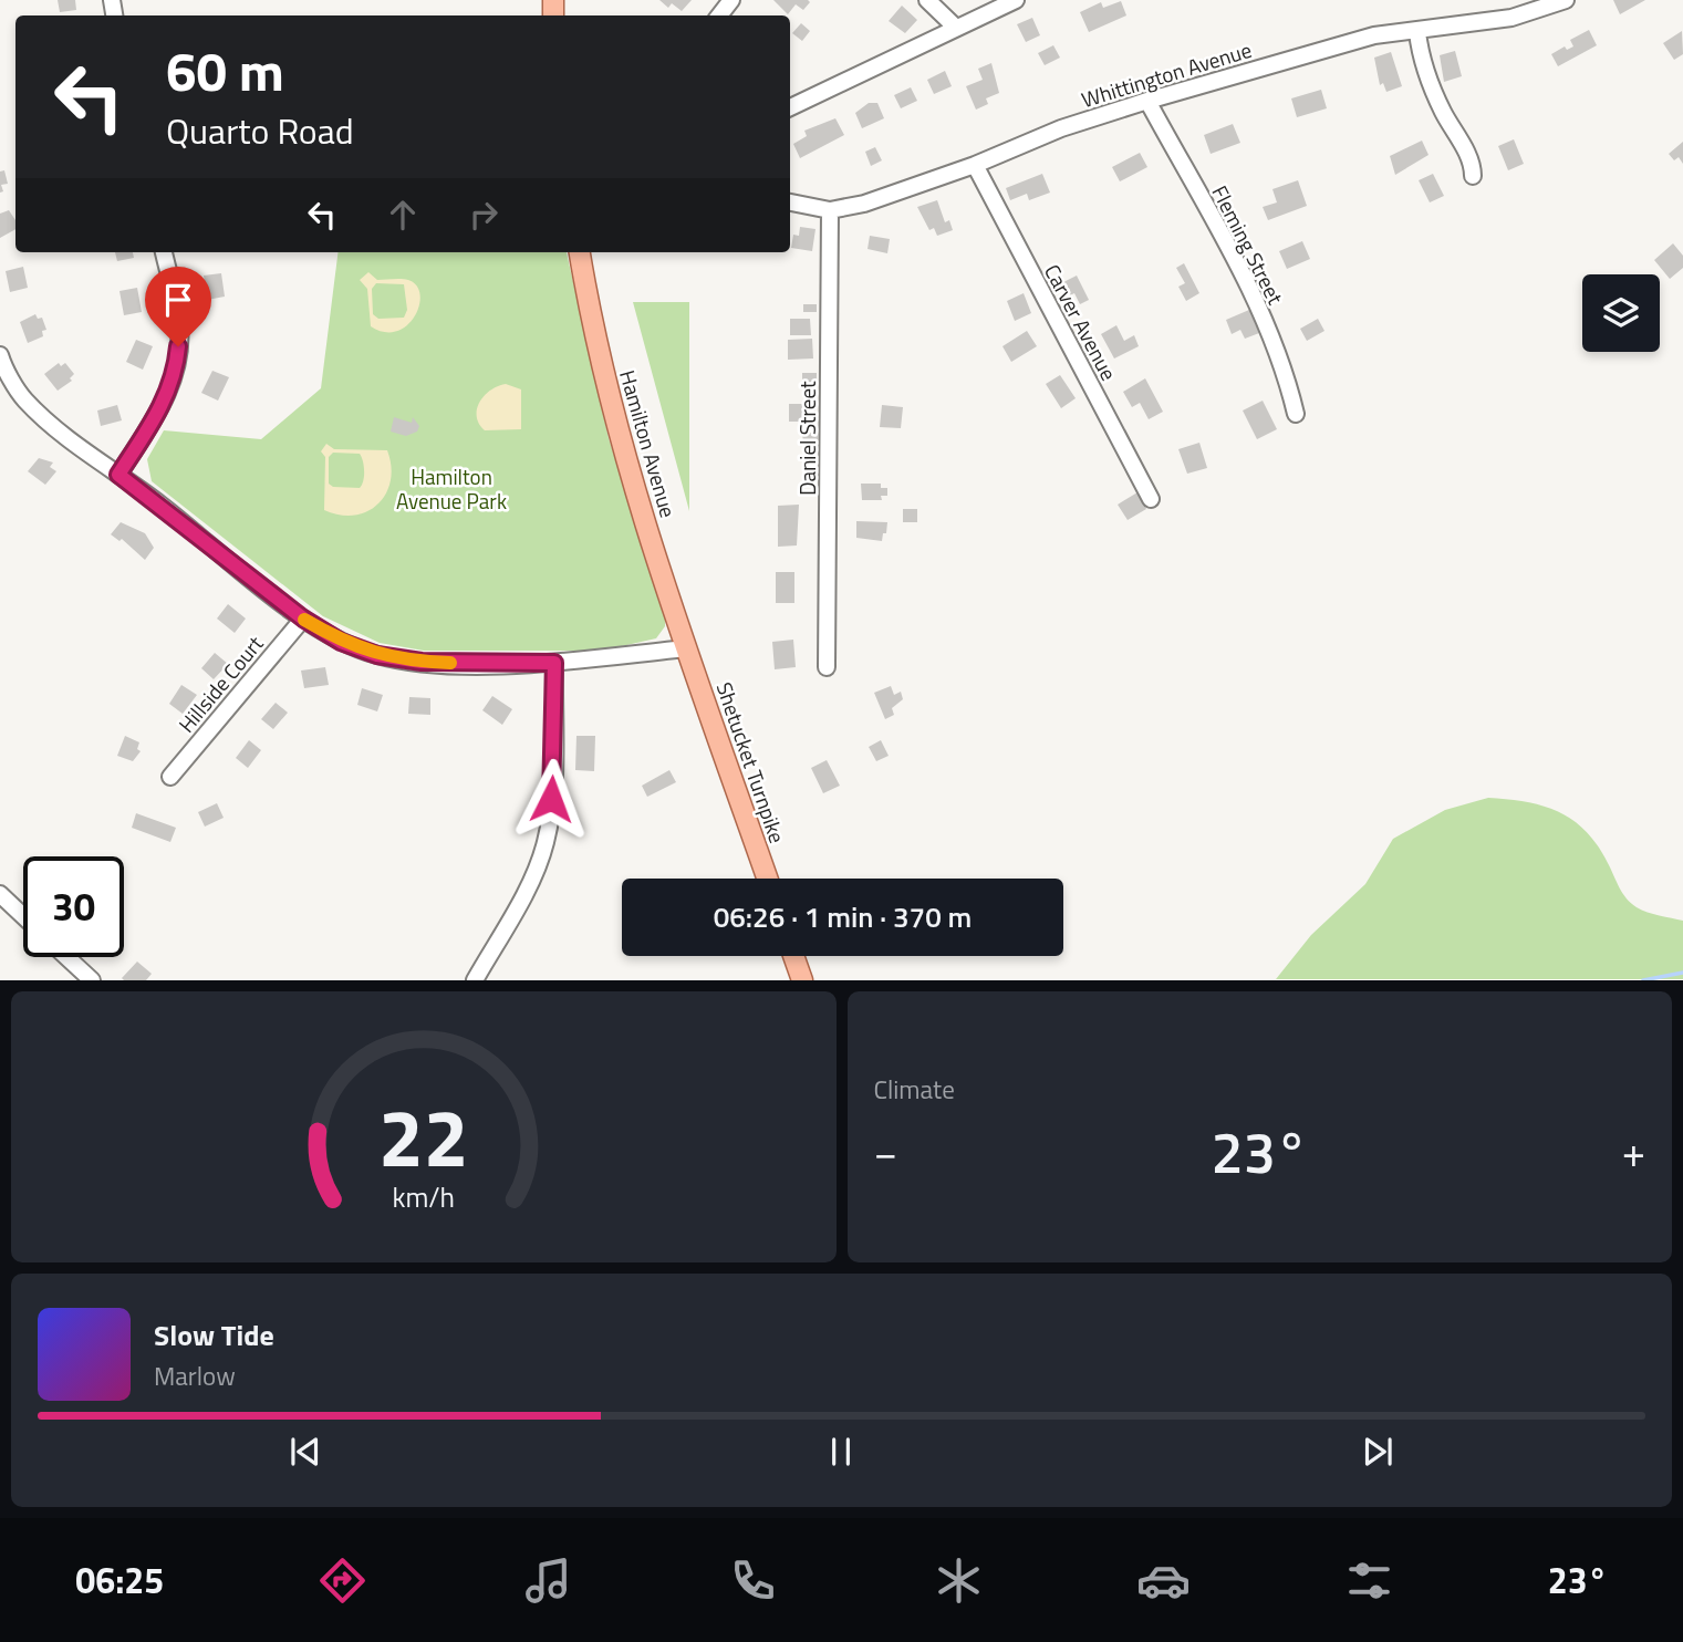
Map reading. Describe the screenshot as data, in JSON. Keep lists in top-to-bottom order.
{
  "streets": {
    "main road": ["Hamilton Avenue", "Shetucket Turnpike"],
    "street": [
      "Whittington Avenue",
      "Fleming Street",
      "Carver Avenue",
      "Daniel Street",
      "Hillside Court"
    ]
  },
  "crossings": [
    ["Whittington Avenue", "Fleming Street"],
    ["Whittington Avenue", "Carver Avenue"],
    ["Whittington Avenue", "Daniel Street"],
    ["Hamilton Avenue", "Shetucket Turnpike"]
  ],
  "parks": ["Hamilton Avenue Park"],
  "page": {
    "turn": ["60 m", "Quarto Road"],
    "limit": "30",
    "trip": "06:26 · 1 min · 370 m",
    "tile": "Climate",
    "heat": ["−", "23°", "+"],
    "song": ["Slow Tide", "Marlow"],
    "tabs": ["06:25", "23°"],
    "gauge": ["22", "km/h"]
  }
}
